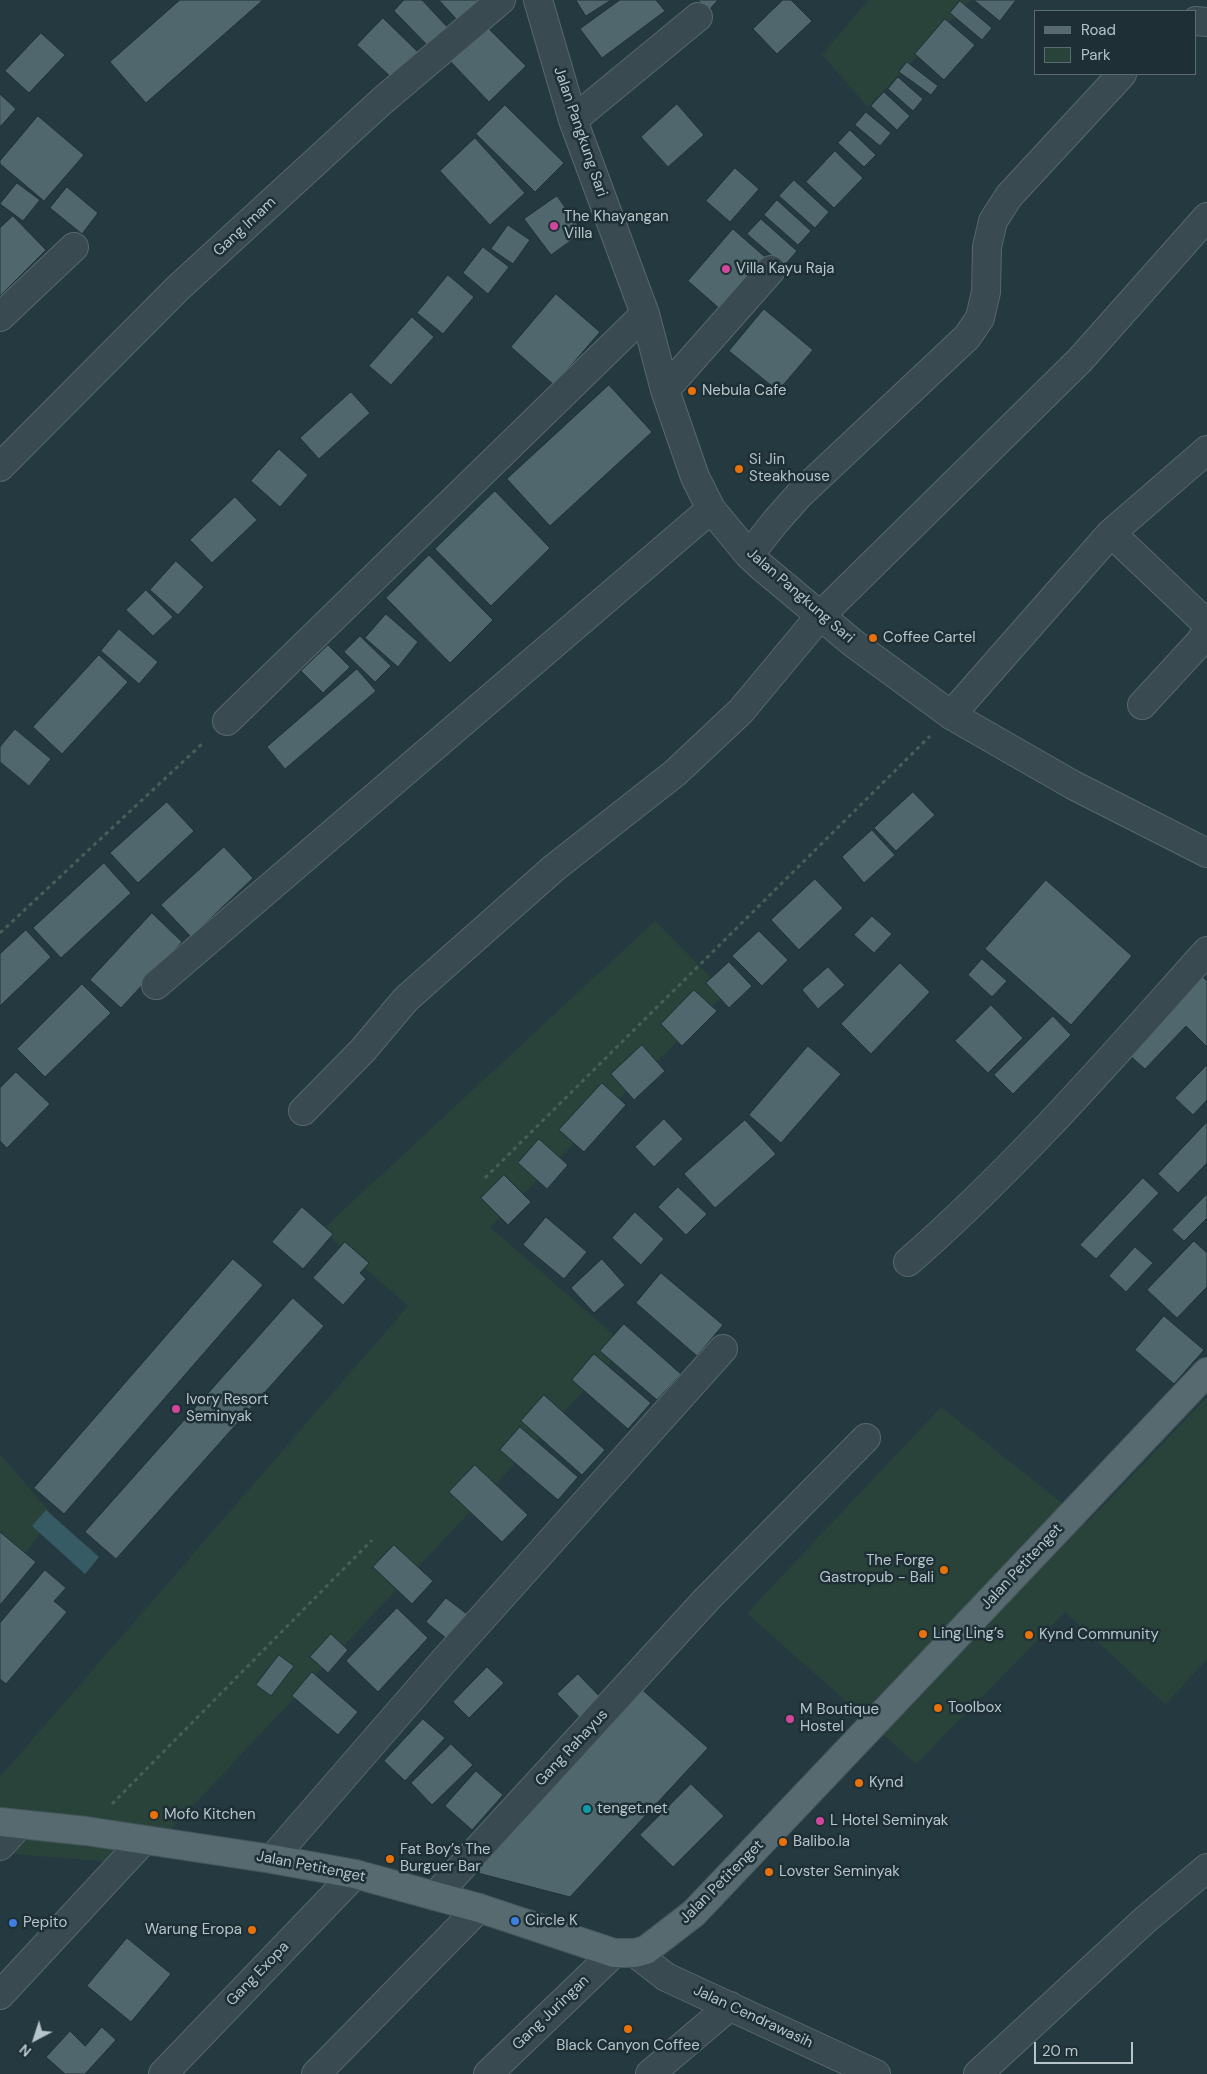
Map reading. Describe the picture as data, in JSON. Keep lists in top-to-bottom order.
{
  "streets": {
    "main road": ["Jalan Petitenget"],
    "street": [
      "Jalan Pangkung Sari",
      "Gang Imam",
      "Gang Rahayus",
      "Gang Exopa",
      "Gang Juringan",
      "Jalan Cendrawasih"
    ]
  },
  "crossings": [
    ["Jalan Petitenget", "Gang Rahayus"],
    ["Jalan Petitenget", "Gang Exopa"],
    ["Jalan Petitenget", "Gang Juringan"],
    ["Jalan Petitenget", "Jalan Cendrawasih"],
    ["Gang Juringan", "Jalan Cendrawasih"]
  ],
  "places": [
    "The Khayangan Villa",
    "Villa Kayu Raja",
    "Nebula Cafe",
    "Si Jin Steakhouse",
    "Coffee Cartel",
    "Ivory Resort Seminyak",
    "The Forge Gastropub - Bali",
    "Ling Ling’s",
    "Kynd Community",
    "Toolbox",
    "M Boutique Hostel",
    "Kynd",
    "tenget.net",
    "Mofo Kitchen",
    "L Hotel Seminyak",
    "Balibo.la",
    "Fat Boy’s The Burguer Bar",
    "Lovster Seminyak",
    "Circle K",
    "Pepito",
    "Warung Eropa",
    "Black Canyon Coffee"
  ],
  "legend": ["Road", "Park"],
  "scale_bar": "20 m",
  "north": "bottom left"
}
